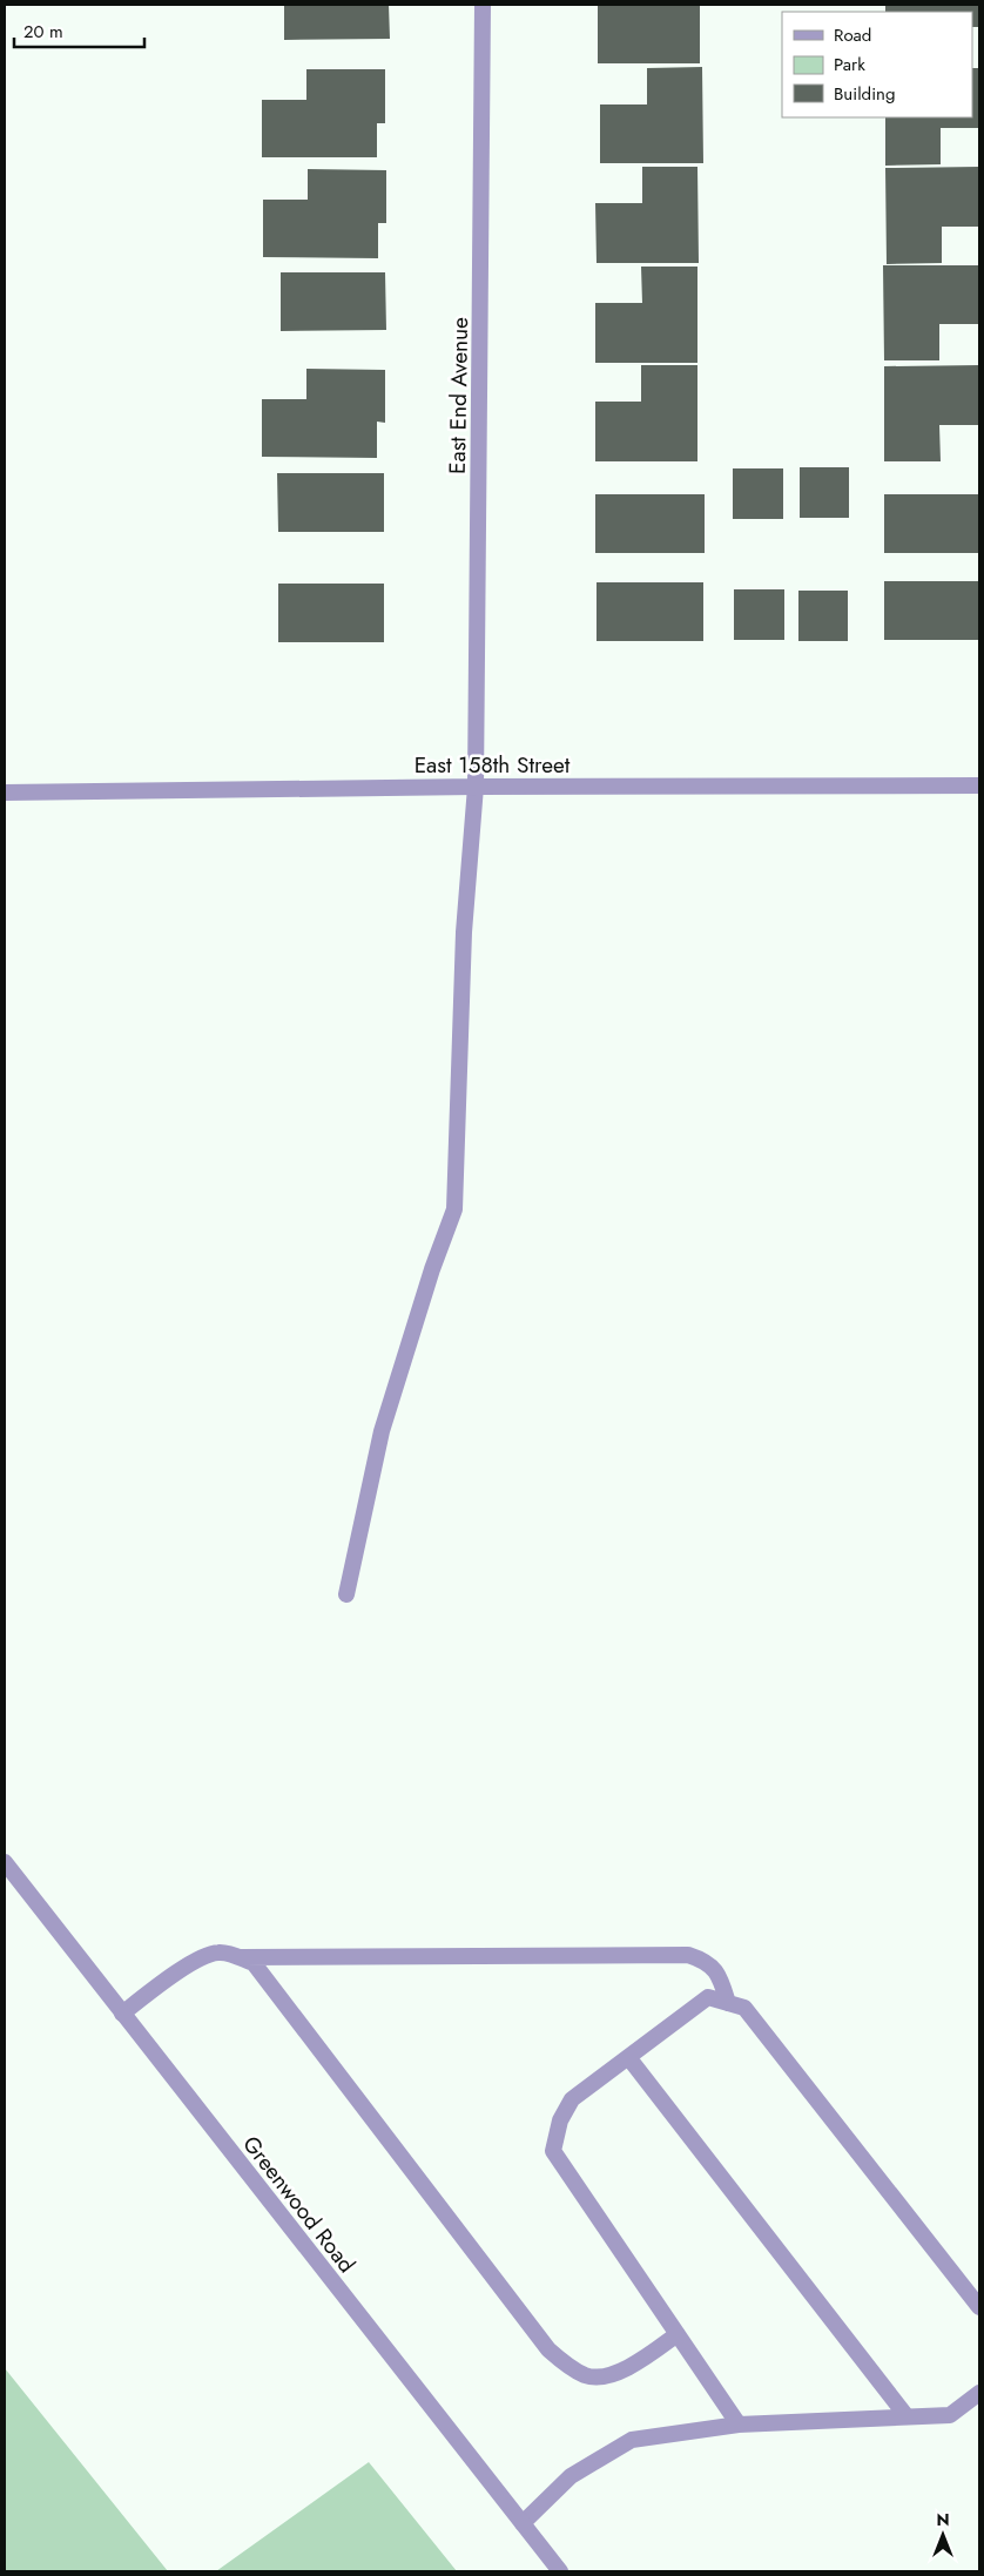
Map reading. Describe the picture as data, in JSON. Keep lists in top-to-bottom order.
{
  "streets": {
    "street": ["East End Avenue", "East 158th Street", "Greenwood Road"]
  },
  "crossings": [
    ["East End Avenue", "East 158th Street"]
  ],
  "legend": ["Road", "Park", "Building"],
  "scale_bar": "20 m",
  "north": "top"
}
